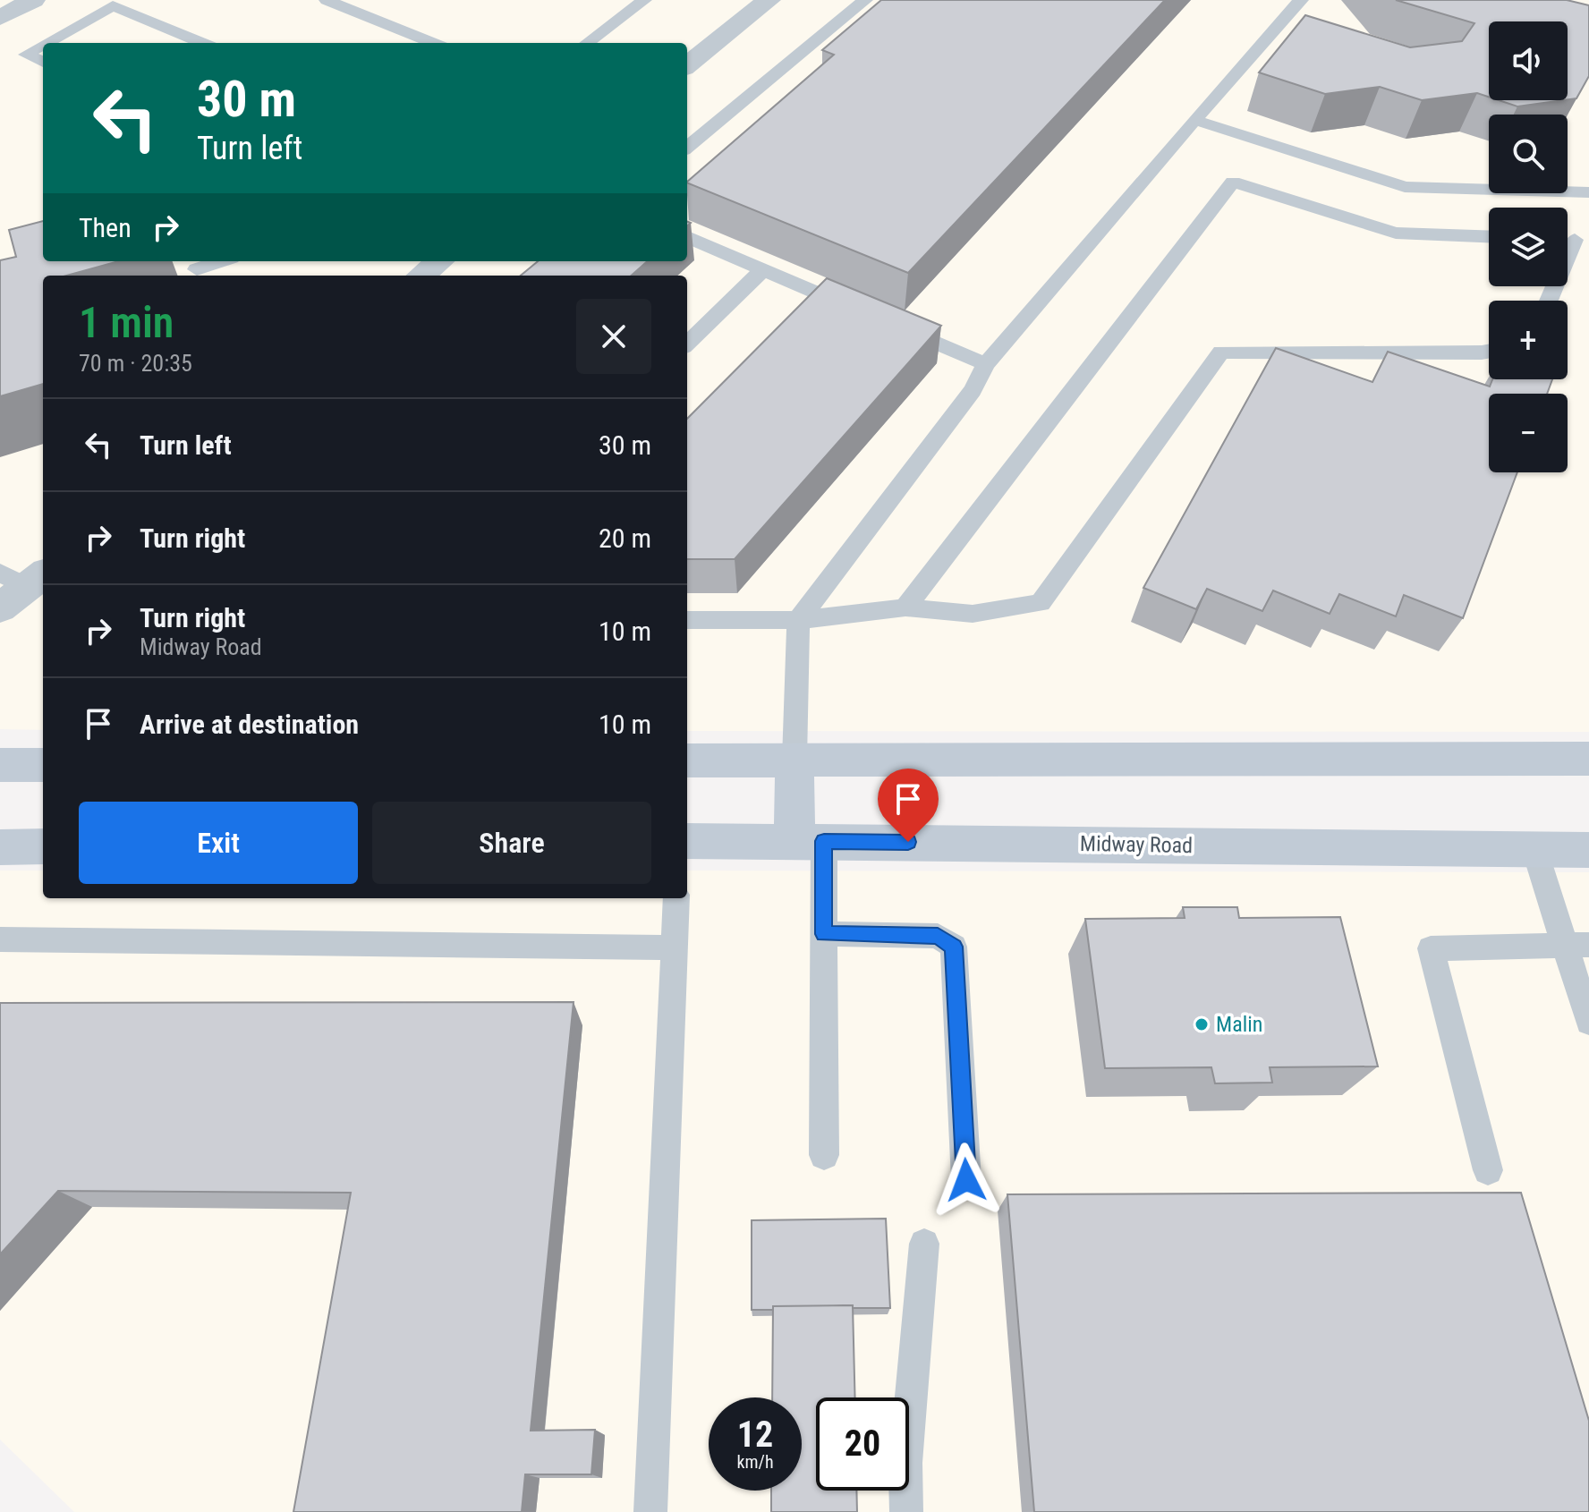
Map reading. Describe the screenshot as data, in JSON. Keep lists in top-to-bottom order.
{
  "streets": {
    "main road": ["Midway Road"]
  },
  "places": ["Malin"],
  "page": {
    "map_buttons": ["+", "−"],
    "turn": ["30 m", "Turn left"],
    "then": "Then",
    "heading": ["1 min", "70 m · 20:35"],
    "list": [
      {
        "name": "Turn left",
        "value": "30 m"
      },
      {
        "name": "Turn right",
        "value": "20 m"
      },
      {
        "name": "Turn right",
        "note": "Midway Road",
        "value": "10 m"
      },
      {
        "name": "Arrive at destination",
        "value": "10 m"
      }
    ],
    "buttons": ["Exit", "Share"],
    "speed": "12 km/h",
    "limit": "20"
  }
}
